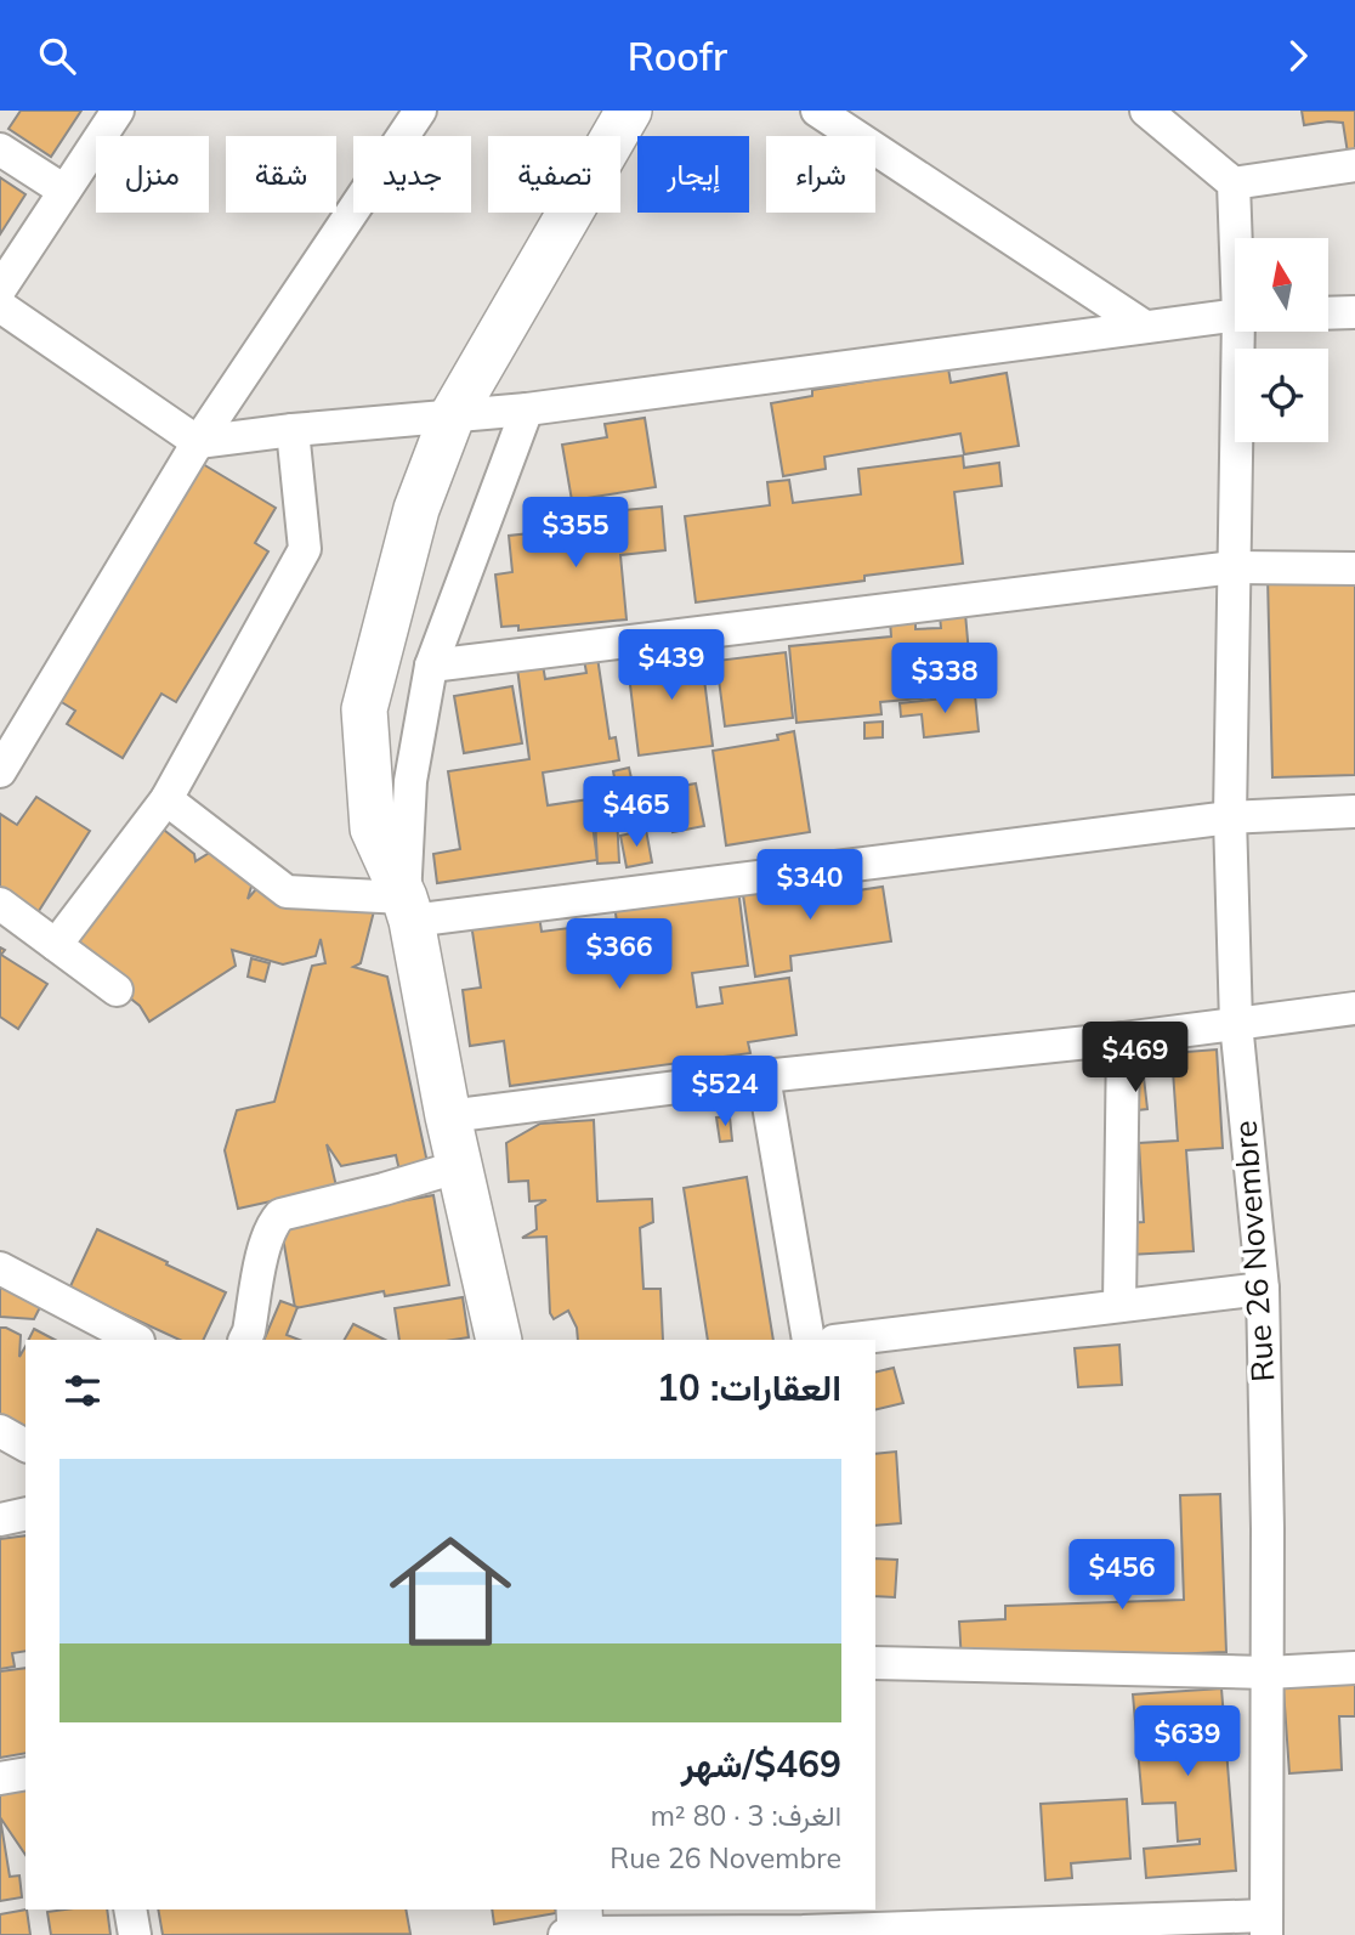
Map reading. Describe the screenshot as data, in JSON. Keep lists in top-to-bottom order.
{
  "streets": {
    "street": ["Rue 26 Novembre"]
  },
  "north": "top",
  "page": {
    "header": "Roofr",
    "chip": [
      "شراء",
      "إيجار",
      "تصفية",
      "جديد",
      "شقة",
      "منزل"
    ],
    "price": [
      "$355",
      "$439",
      "$338",
      "$465",
      "$340",
      "$366",
      "$469",
      "$524",
      "$456",
      "$639"
    ],
    "heading": "العقارات: 10",
    "list": [
      {
        "name": "$469/شهر",
        "note": "الغرف: 3 · 80 m² · Rue 26 Novembre"
      }
    ]
  }
}
